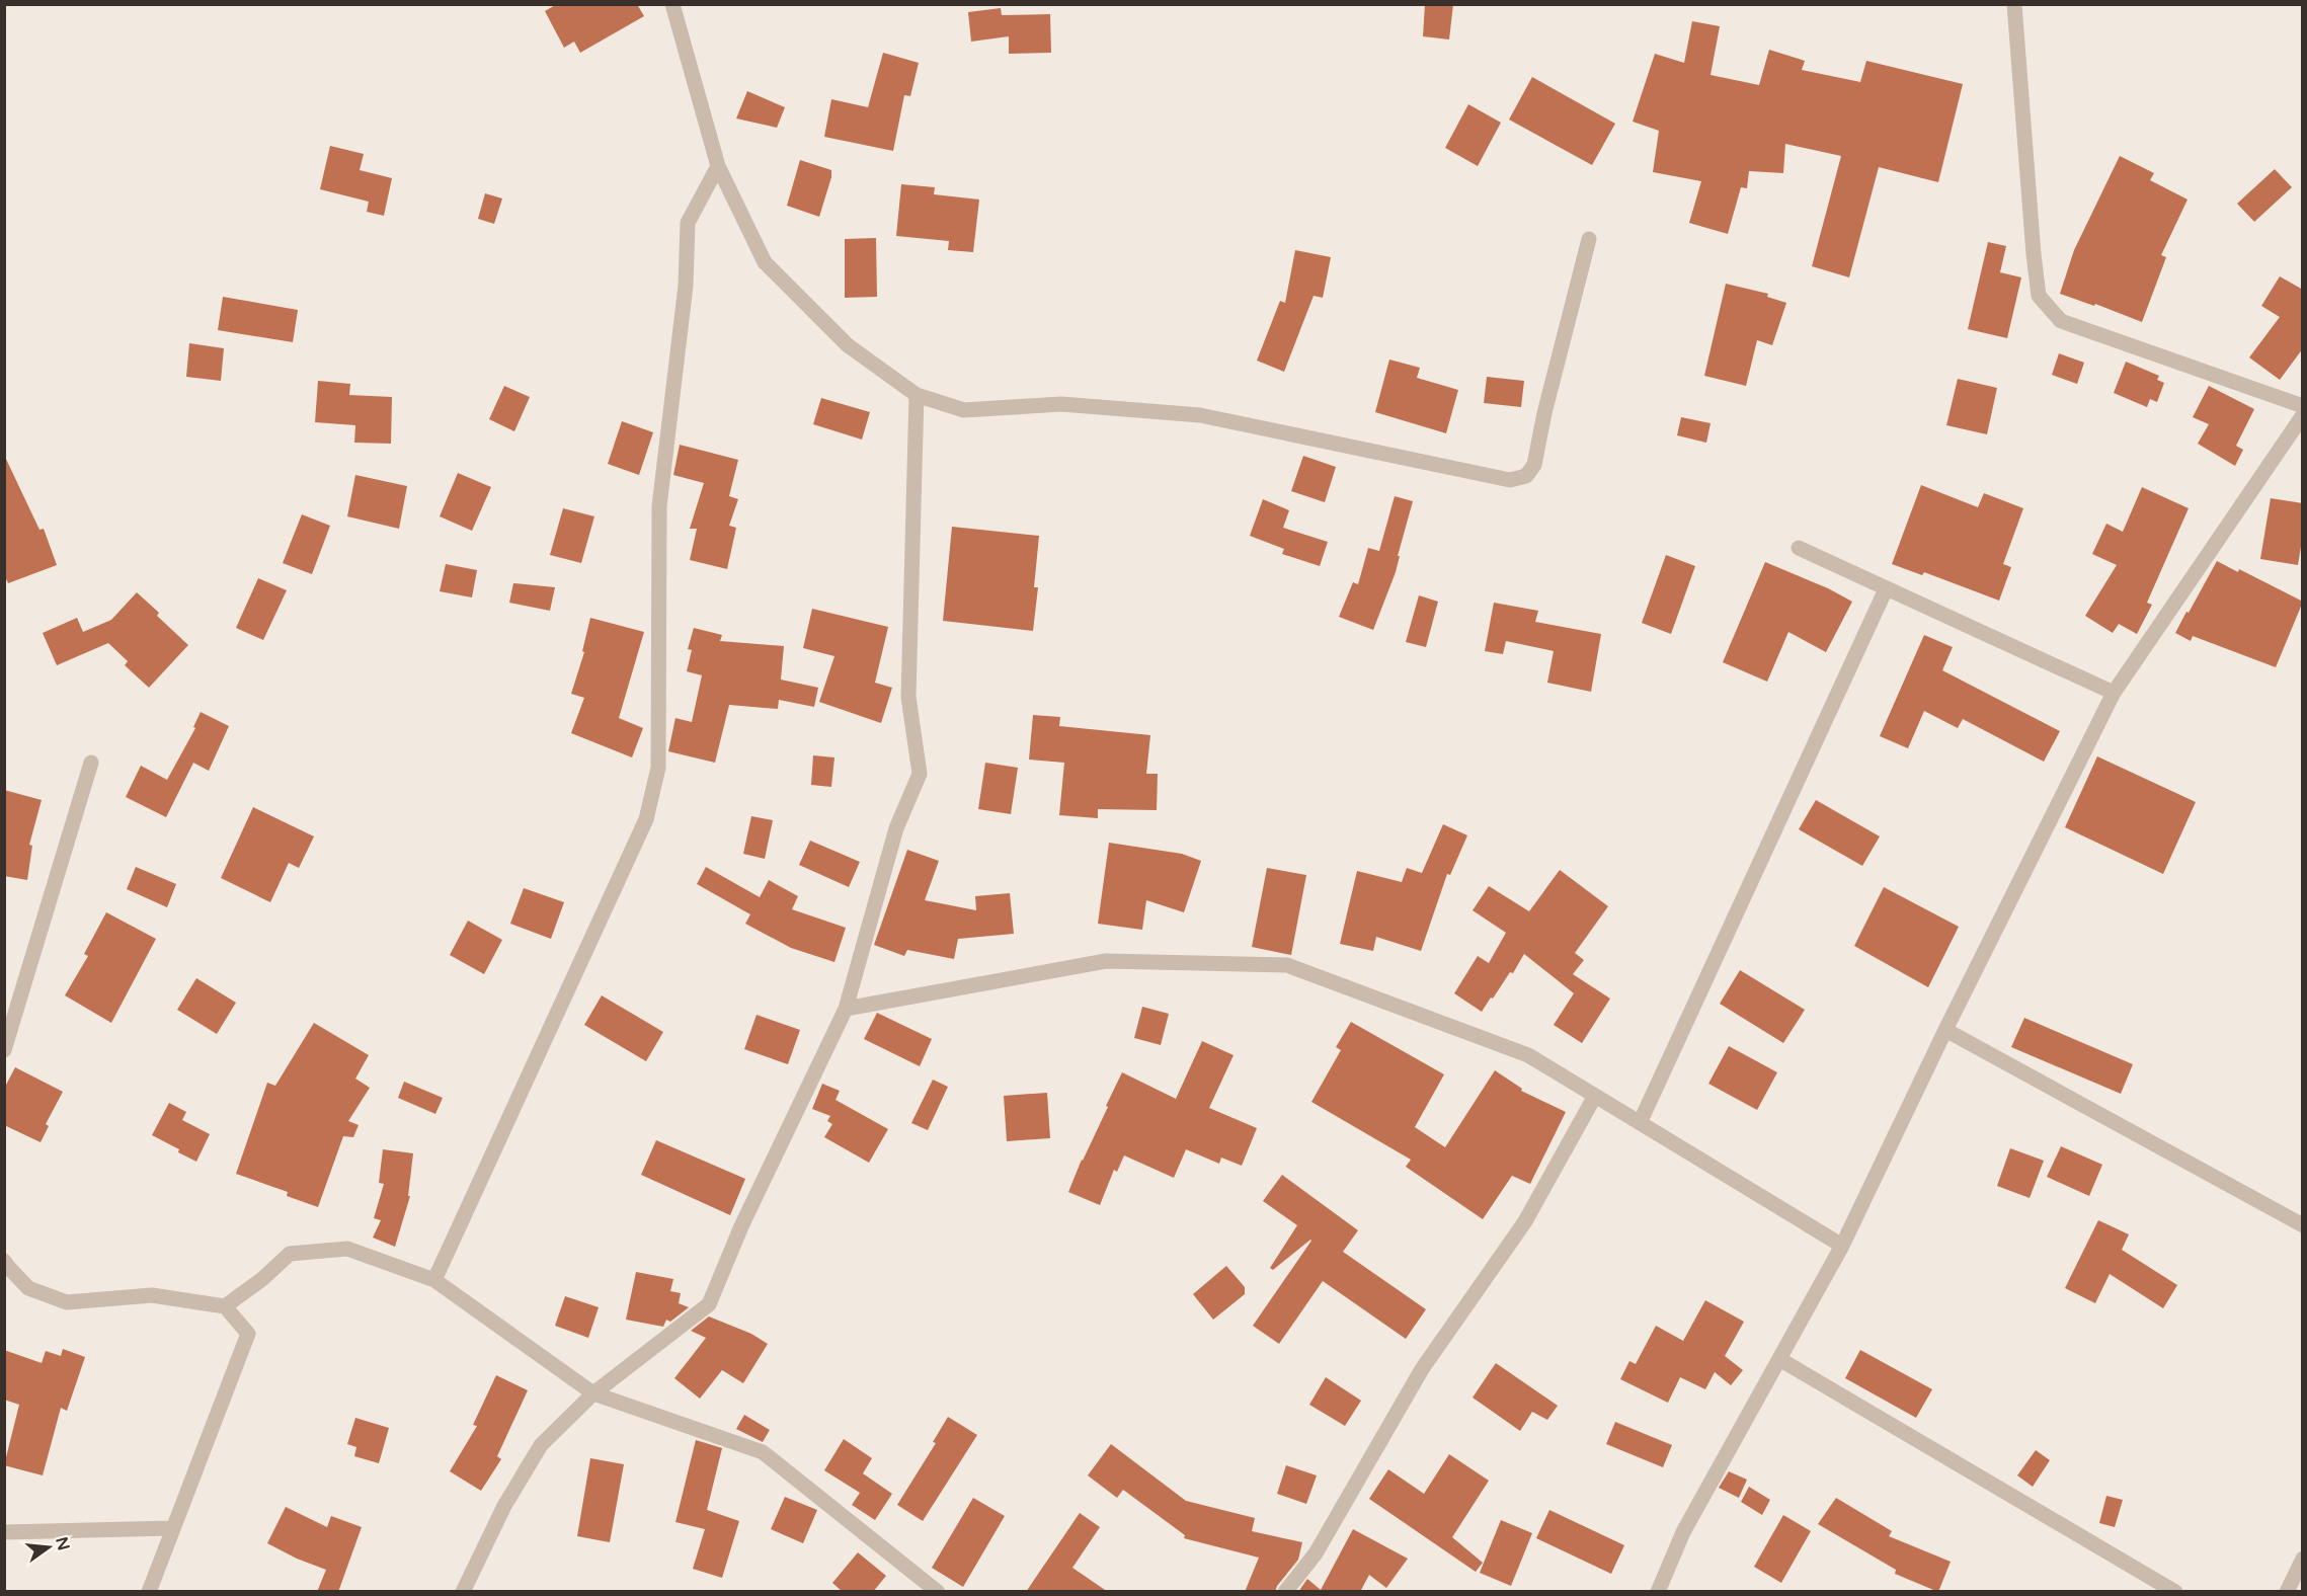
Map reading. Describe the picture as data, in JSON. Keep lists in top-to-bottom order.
{
  "north": "right"
}
